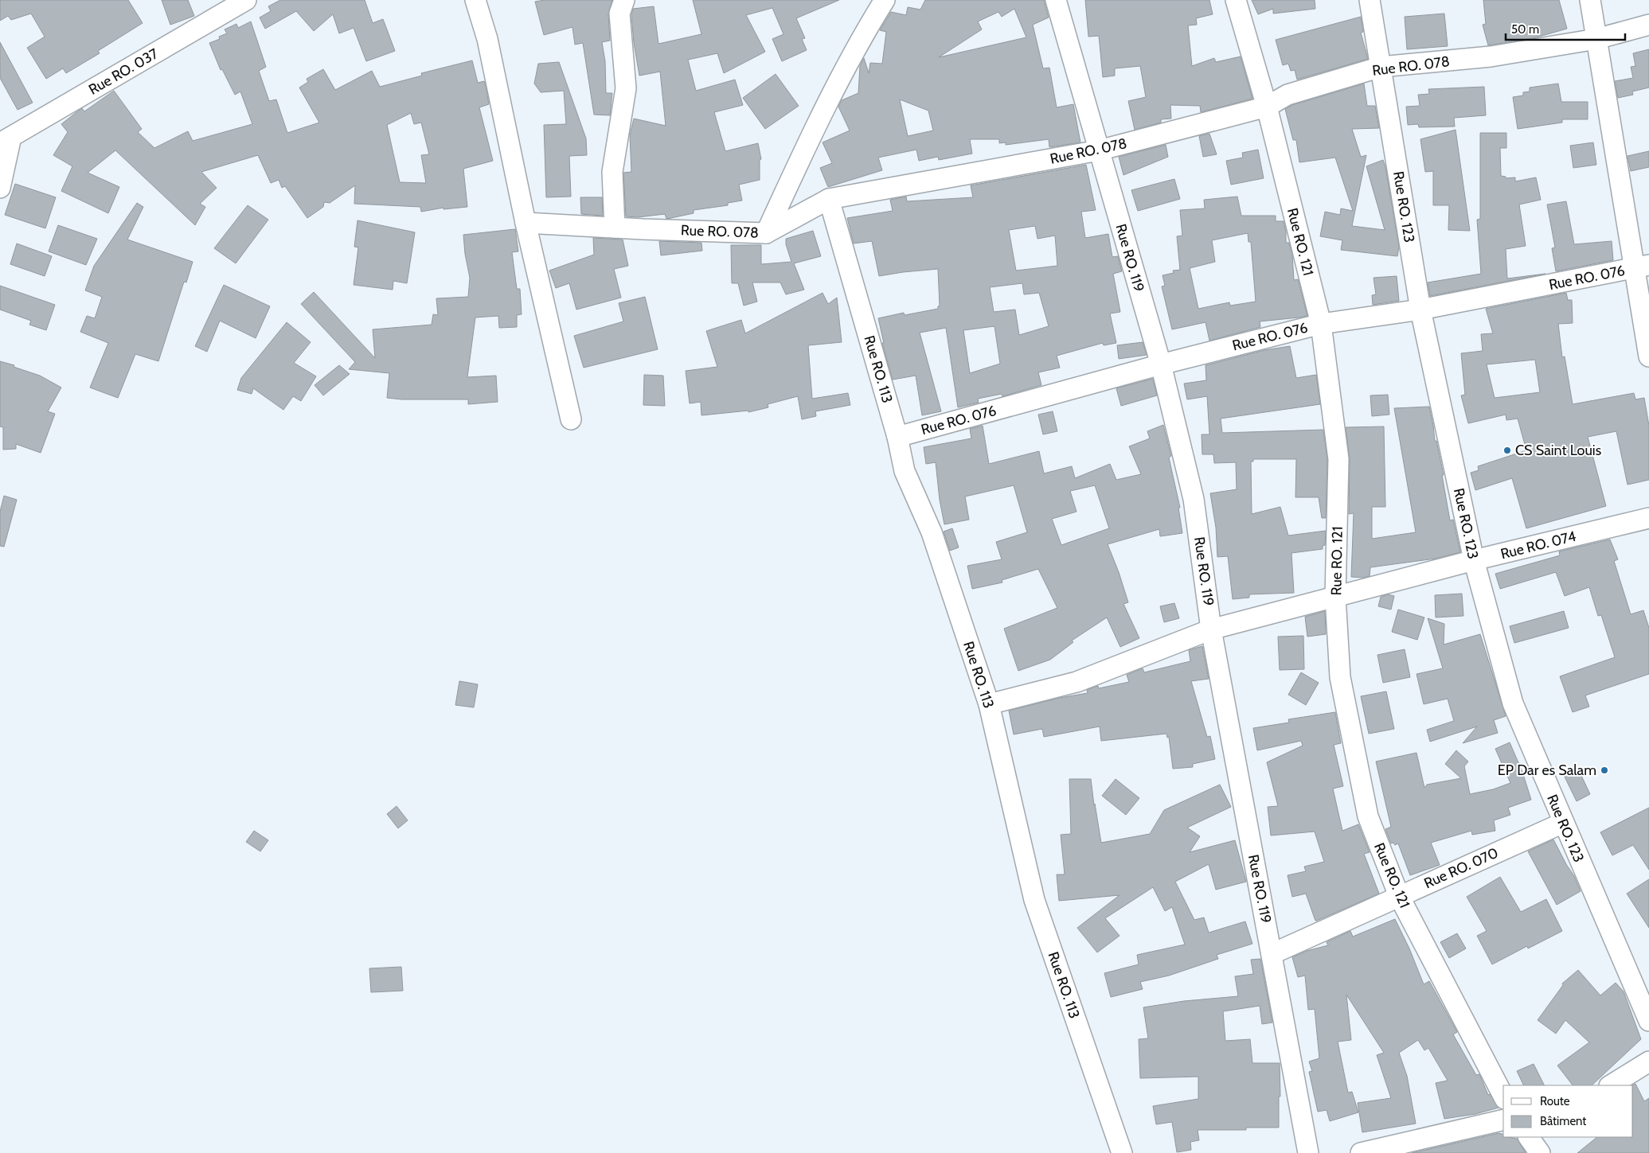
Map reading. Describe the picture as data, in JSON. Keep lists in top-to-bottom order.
{
  "streets": {
    "street": [
      "Rue RO. 078",
      "Rue RO. 037",
      "Rue RO. 123",
      "Rue RO. 121",
      "Rue RO. 119",
      "Rue RO. 076",
      "Rue RO. 113",
      "Rue RO. 074",
      "Rue RO. 070"
    ]
  },
  "crossings": [
    ["Rue RO. 078", "Rue RO. 123"],
    ["Rue RO. 078", "Rue RO. 121"],
    ["Rue RO. 078", "Rue RO. 119"],
    ["Rue RO. 078", "Rue RO. 113"],
    ["Rue RO. 123", "Rue RO. 076"],
    ["Rue RO. 123", "Rue RO. 074"],
    ["Rue RO. 123", "Rue RO. 070"],
    ["Rue RO. 121", "Rue RO. 076"],
    ["Rue RO. 121", "Rue RO. 074"],
    ["Rue RO. 121", "Rue RO. 070"],
    ["Rue RO. 119", "Rue RO. 076"],
    ["Rue RO. 119", "Rue RO. 074"],
    ["Rue RO. 119", "Rue RO. 070"],
    ["Rue RO. 076", "Rue RO. 113"],
    ["Rue RO. 113", "Rue RO. 074"]
  ],
  "places": ["CS Saint Louis", "EP Dar es Salam"],
  "legend": ["Route", "Bâtiment"],
  "scale_bar": "50 m"
}
